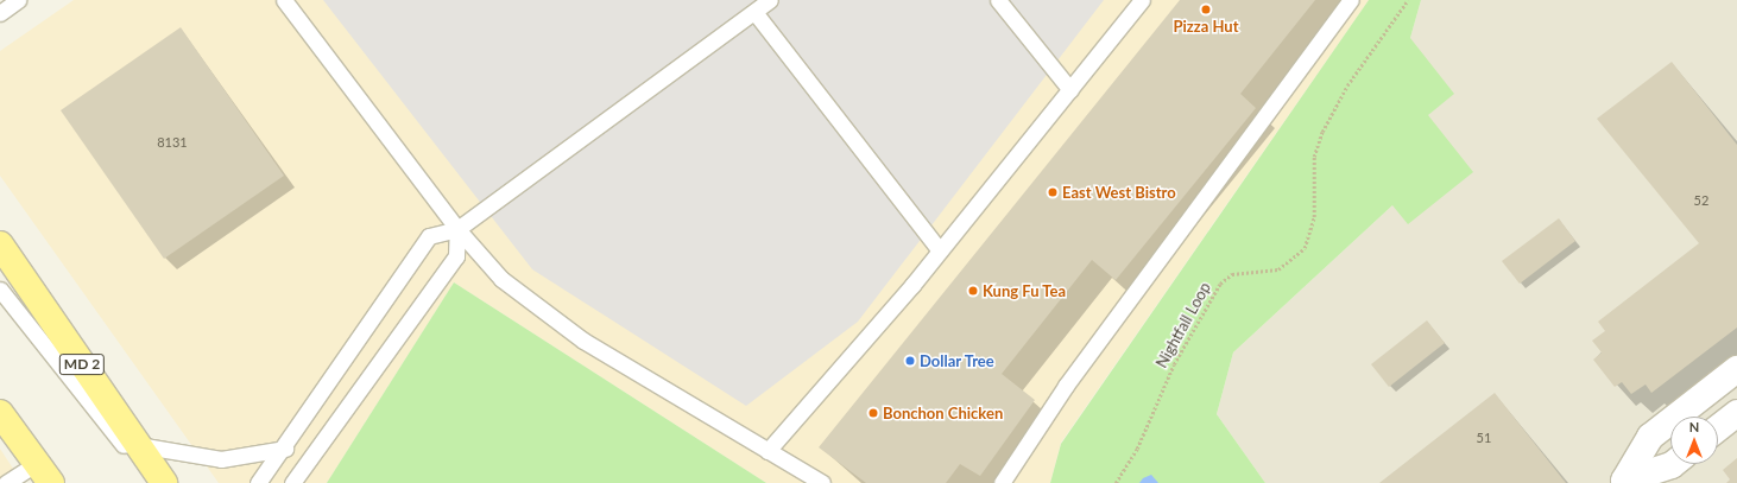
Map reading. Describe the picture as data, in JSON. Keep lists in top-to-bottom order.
{
  "streets": {
    "main road": ["MD 2"],
    "path": ["Nightfall Loop"]
  },
  "places": [
    "Pizza Hut",
    "East West Bistro",
    "Kung Fu Tea",
    "Dollar Tree",
    "Bonchon Chicken"
  ],
  "house_numbers": ["8131", "52", "51"],
  "north": "top"
}
